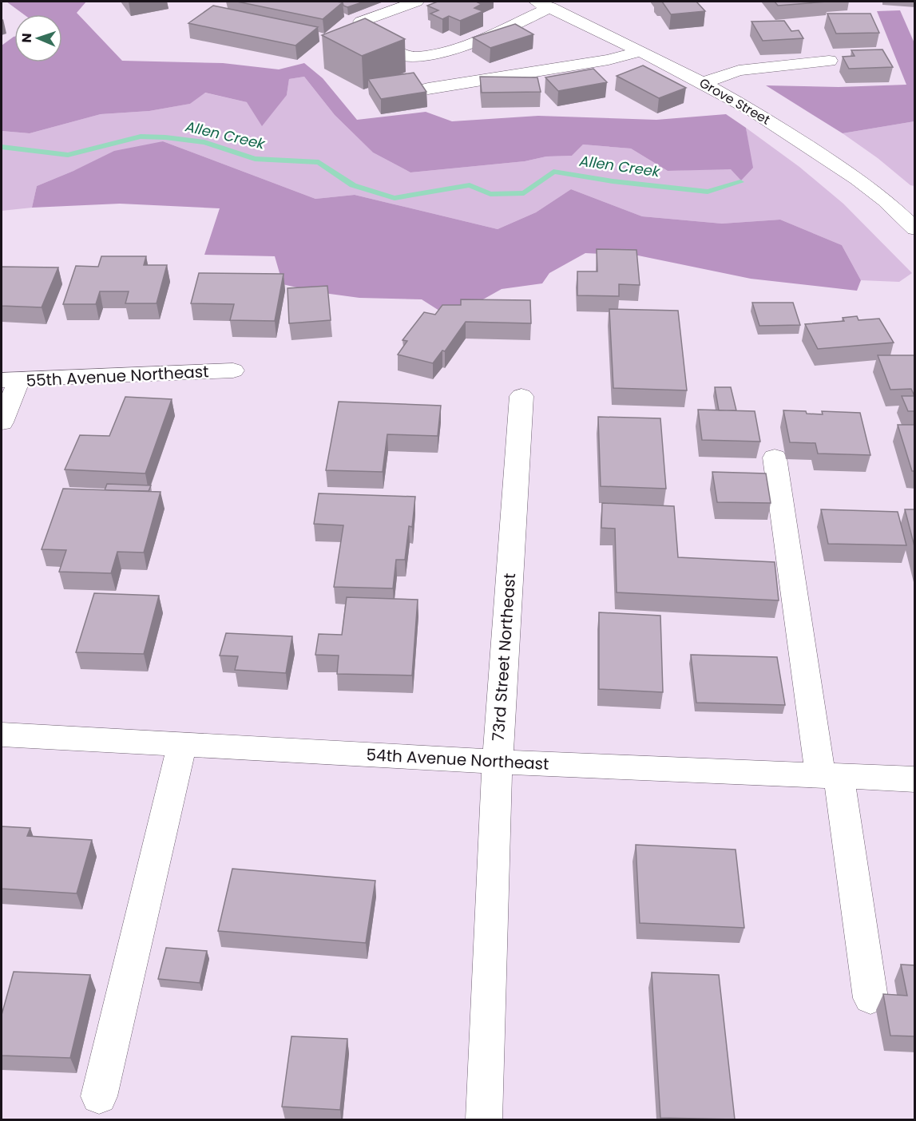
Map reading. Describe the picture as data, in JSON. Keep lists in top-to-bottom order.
{
  "streets": {
    "street": [
      "Grove Street",
      "55th Avenue Northeast",
      "73rd Street Northeast",
      "54th Avenue Northeast"
    ]
  },
  "crossings": [
    ["73rd Street Northeast", "54th Avenue Northeast"]
  ],
  "water": ["Allen Creek"],
  "north": "left"
}
